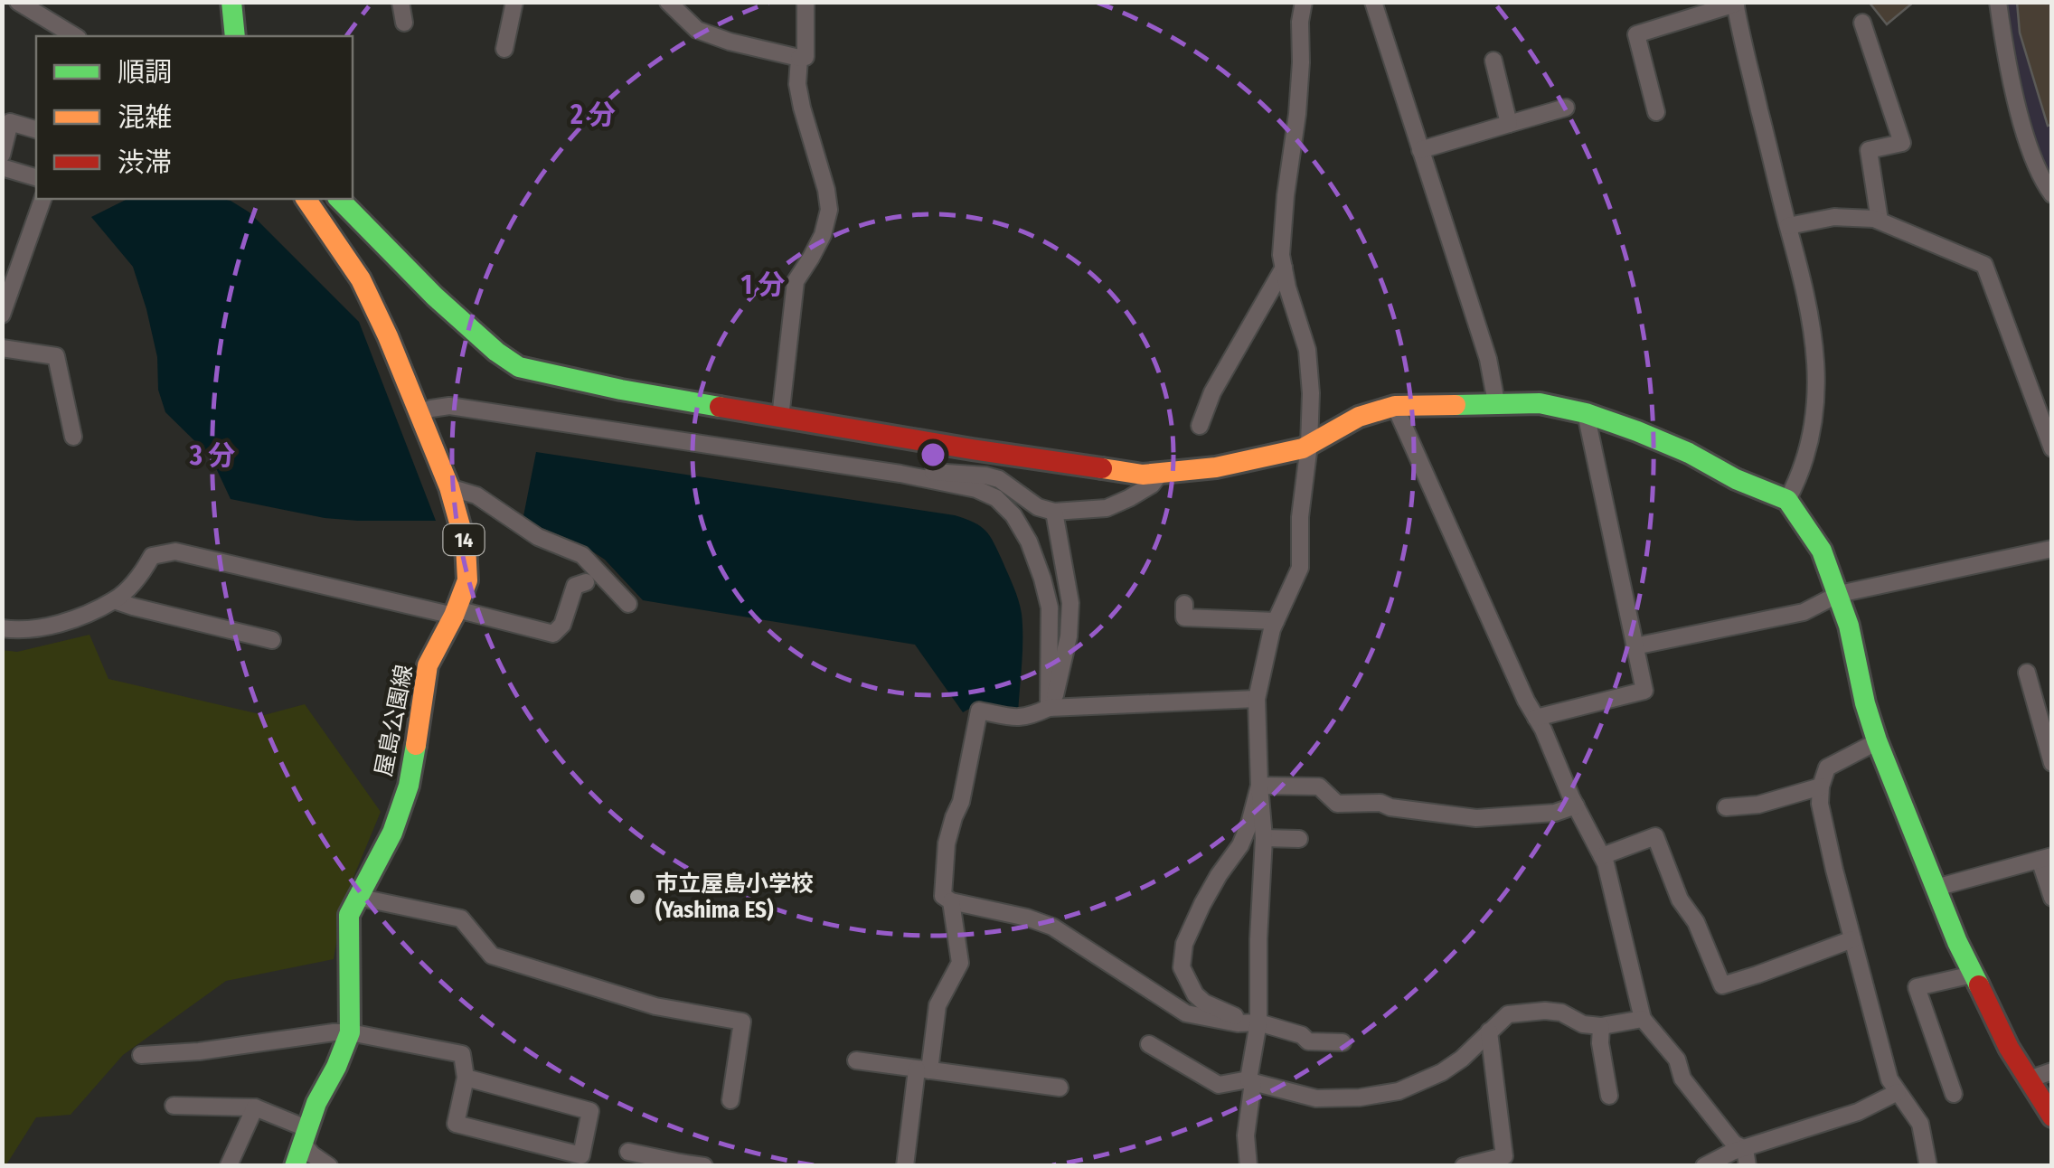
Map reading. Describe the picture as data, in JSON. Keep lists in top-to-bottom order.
{
  "streets": {
    "street": ["14", "屋島公園線"]
  },
  "places": ["市立屋島小学校 (Yashima ES)"],
  "legend": ["順調", "混雑", "渋滞"],
  "rings": ["2 分", "1 分", "3 分"]
}
